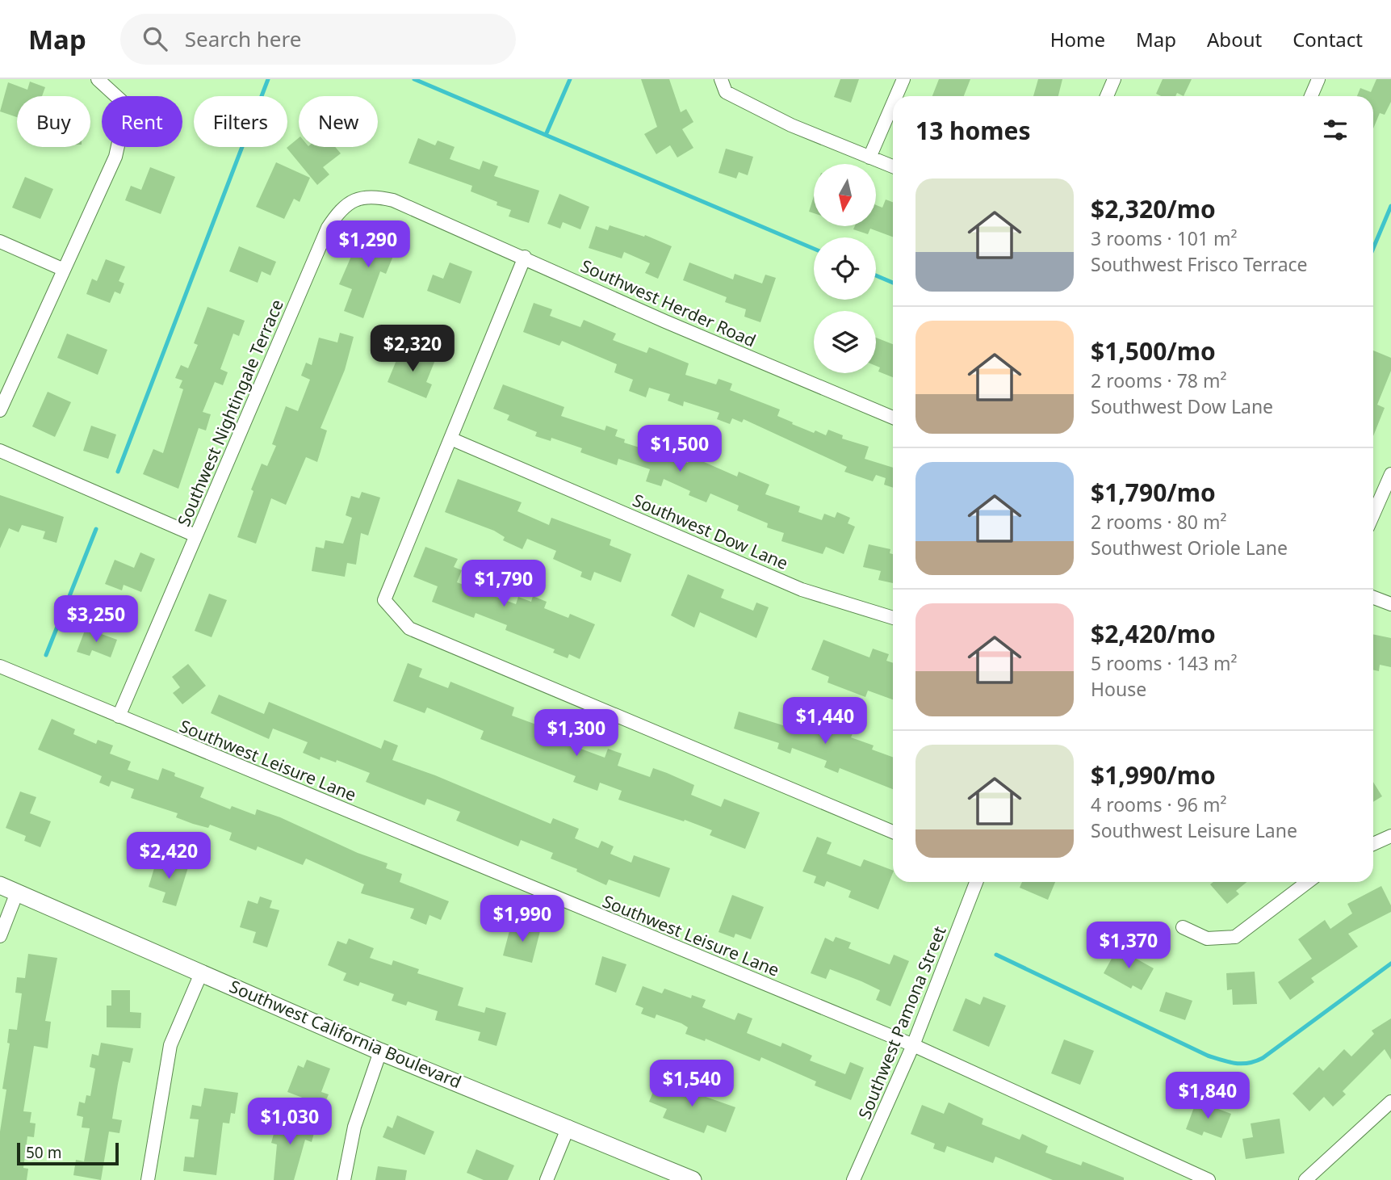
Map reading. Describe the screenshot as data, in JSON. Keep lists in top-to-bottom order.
{
  "streets": {
    "street": [
      "Southwest Herder Road",
      "Southwest Nightingale Terrace",
      "Southwest Dow Lane",
      "Southwest Leisure Lane",
      "Southwest Pamona Street",
      "Southwest California Boulevard"
    ]
  },
  "crossings": [
    ["Southwest Herder Road", "Southwest Nightingale Terrace"],
    ["Southwest Nightingale Terrace", "Southwest Leisure Lane"],
    ["Southwest Leisure Lane", "Southwest Pamona Street"]
  ],
  "scale_bar": "50 m",
  "north": "bottom",
  "page": {
    "header": "Map",
    "search": "Search here",
    "nav": [
      "Home",
      "Map",
      "About",
      "Contact"
    ],
    "chip": [
      "Buy",
      "Rent",
      "Filters",
      "New"
    ],
    "heading": "13 homes",
    "list": [
      {
        "name": "$2,320/mo",
        "note": "3 rooms · 101 m² · Southwest Frisco Terrace"
      },
      {
        "name": "$1,500/mo",
        "note": "2 rooms · 78 m² · Southwest Dow Lane"
      },
      {
        "name": "$1,790/mo",
        "note": "2 rooms · 80 m² · Southwest Oriole Lane"
      },
      {
        "name": "$2,420/mo",
        "note": "5 rooms · 143 m² · House"
      },
      {
        "name": "$1,990/mo",
        "note": "4 rooms · 96 m² · Southwest Leisure Lane"
      }
    ],
    "price": [
      "$1,290",
      "$2,320",
      "$1,500",
      "$1,790",
      "$3,250",
      "$1,440",
      "$1,300",
      "$2,420",
      "$1,990",
      "$1,370",
      "$1,540",
      "$1,840",
      "$1,030"
    ],
    "scale": "50 m"
  }
}
